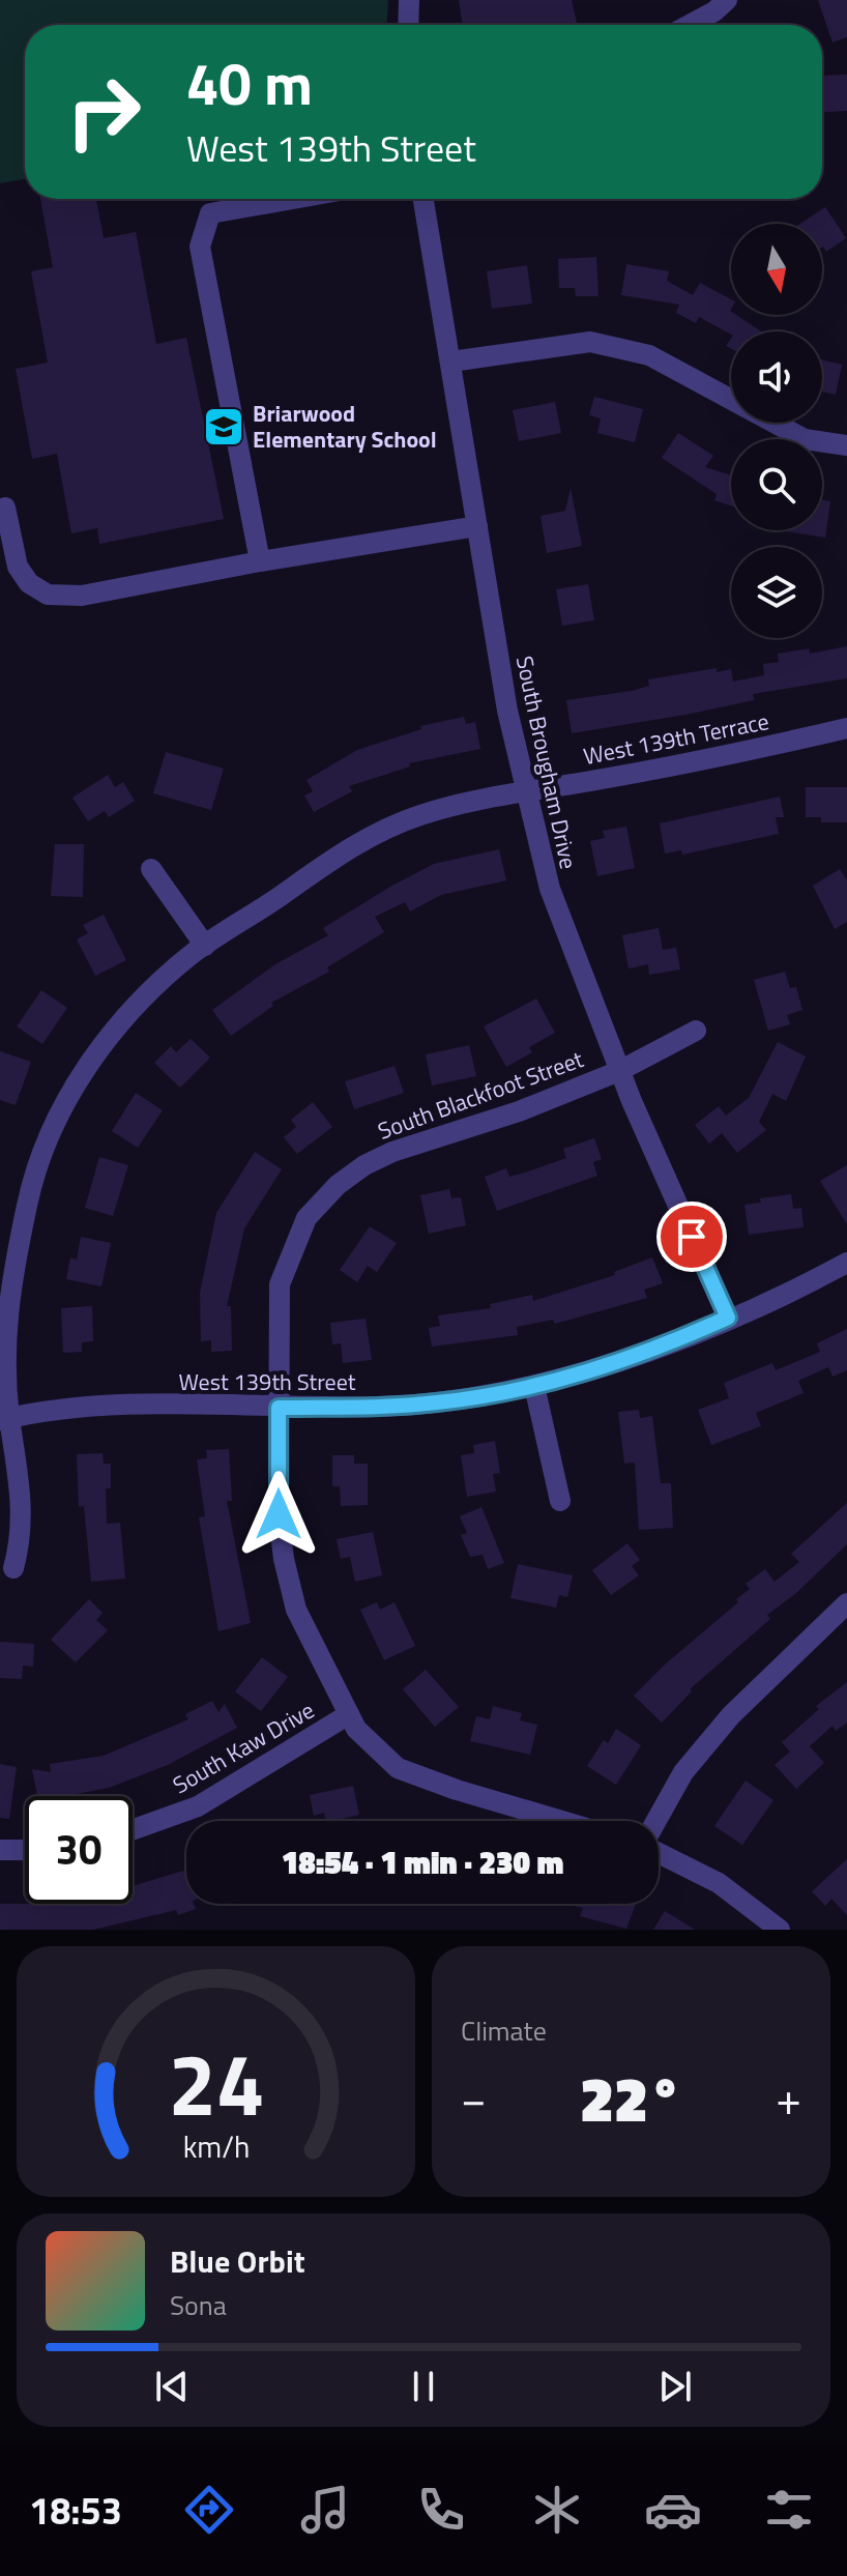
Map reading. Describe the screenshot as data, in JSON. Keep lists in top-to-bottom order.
{
  "streets": {
    "street": [
      "West 139th Terrace",
      "South Brougham Drive",
      "South Blackfoot Street",
      "West 139th Street",
      "South Kaw Drive"
    ]
  },
  "crossings": [
    ["West 139th Terrace", "South Brougham Drive"],
    ["West 139th Terrace", "West 139th Street"],
    ["South Brougham Drive", "South Blackfoot Street"],
    ["South Brougham Drive", "West 139th Street"],
    ["South Blackfoot Street", "West 139th Street"],
    ["South Blackfoot Street", "South Kaw Drive"]
  ],
  "places": {
    "school or university": ["Briarwood Elementary School"]
  },
  "north": "bottom",
  "page": {
    "turn": ["40 m", "West 139th Street"],
    "limit": "30",
    "trip": "18:54 · 1 min · 230 m",
    "tile": "Climate",
    "heat": ["−", "22°", "+"],
    "song": ["Blue Orbit", "Sona"],
    "tabs": "18:53",
    "gauge": ["24", "km/h"]
  }
}
